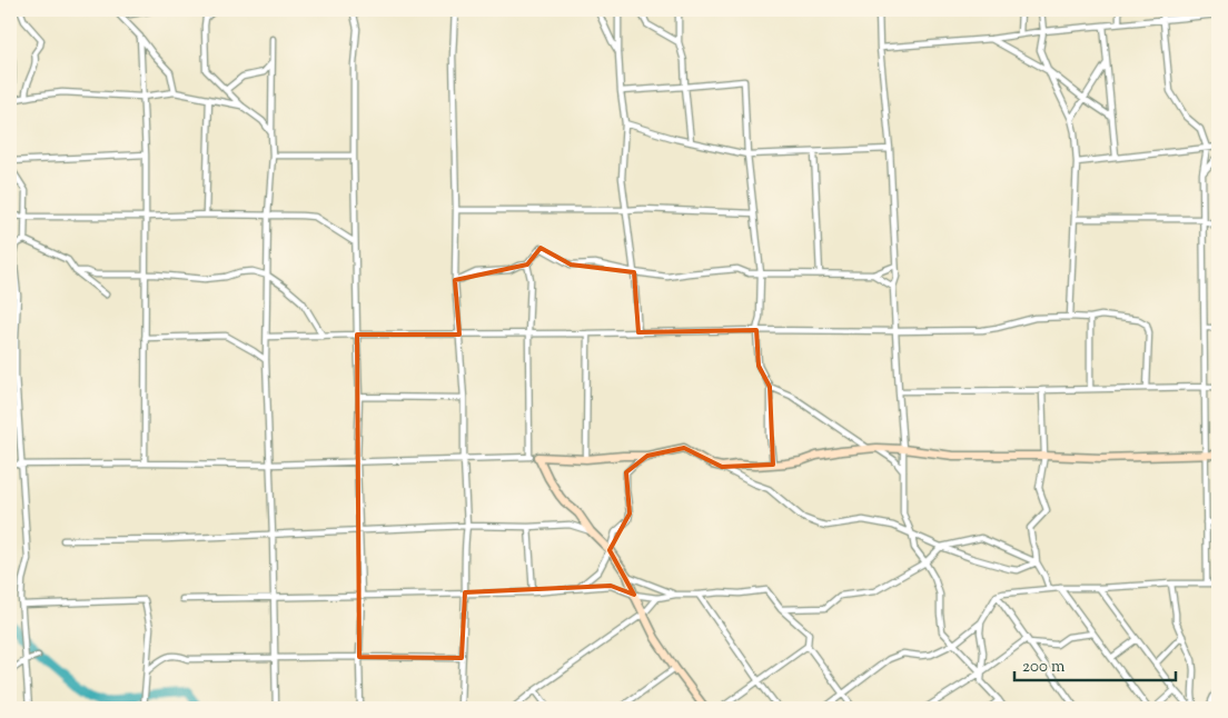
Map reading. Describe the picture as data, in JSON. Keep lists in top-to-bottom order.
{
  "scale_bar": "200 m"
}
